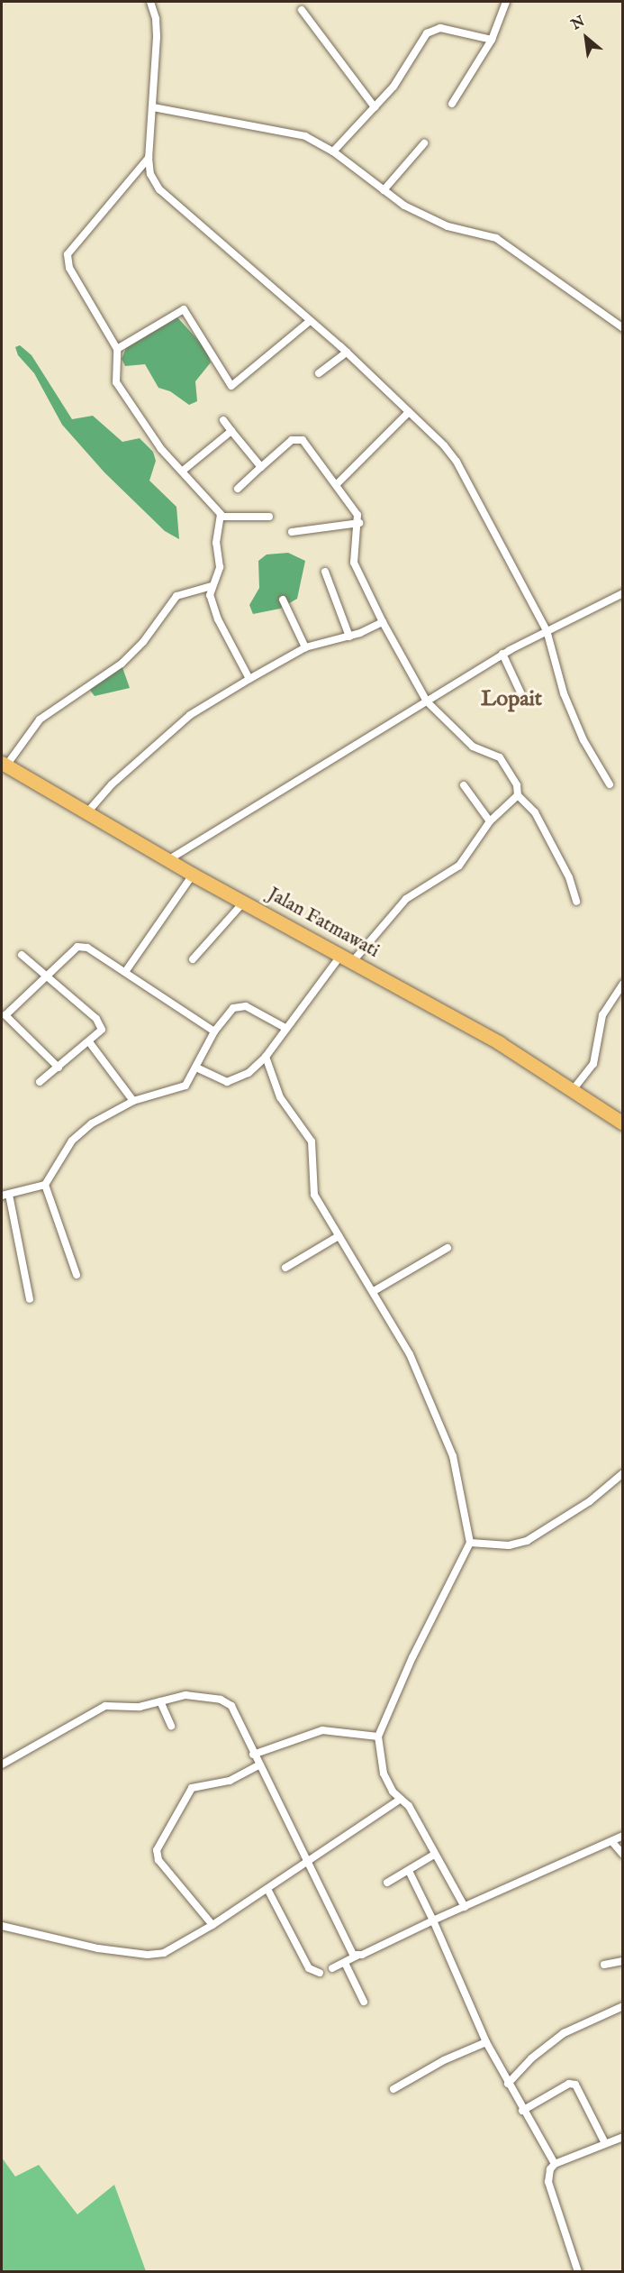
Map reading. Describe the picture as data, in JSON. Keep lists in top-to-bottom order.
{
  "streets": {
    "highway": ["Jalan Fatmawati"]
  },
  "districts": ["Lopait"],
  "north": "top left"
}
